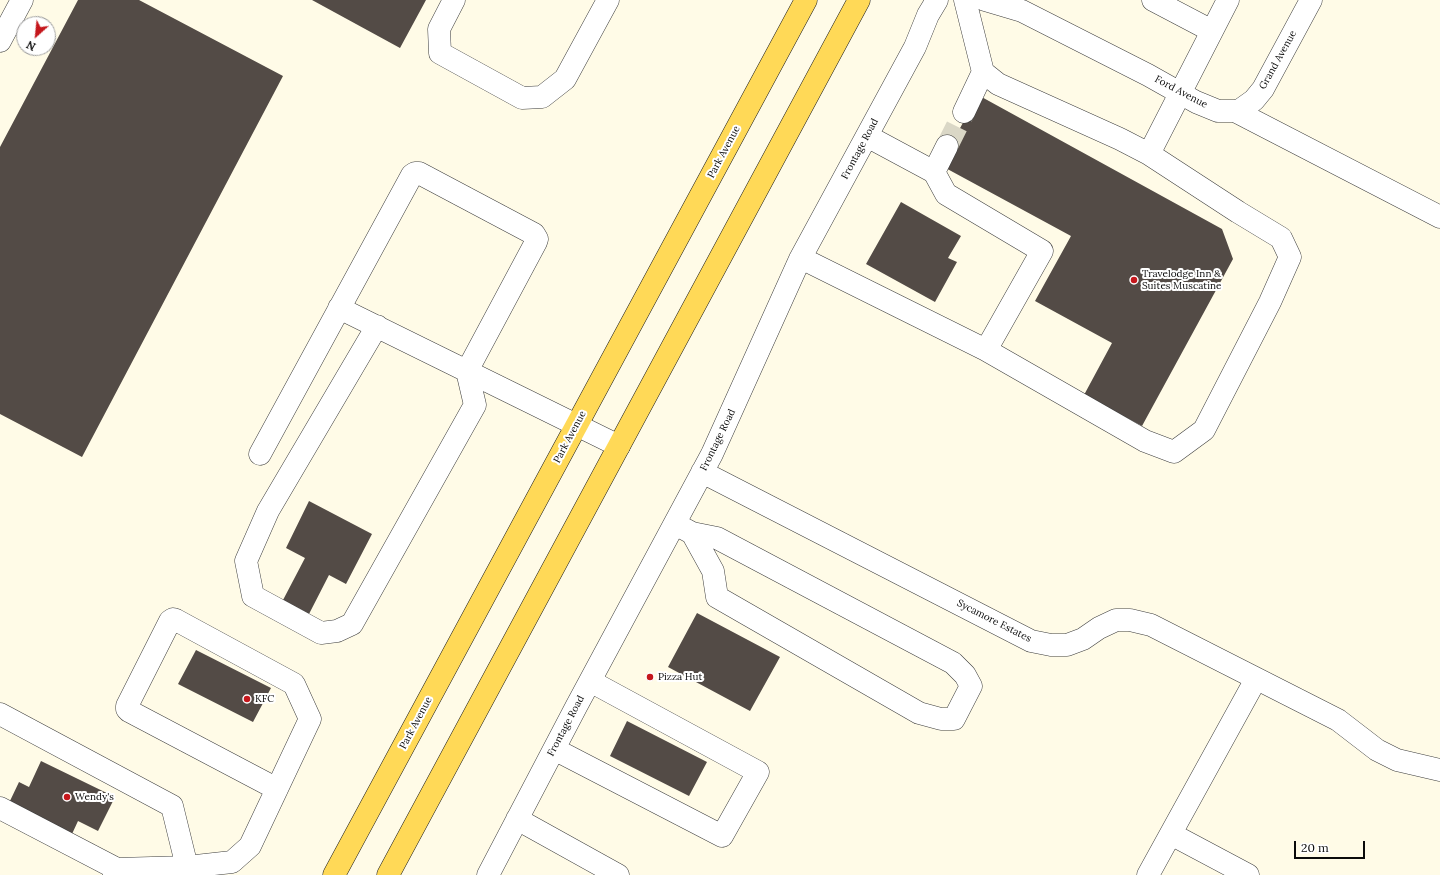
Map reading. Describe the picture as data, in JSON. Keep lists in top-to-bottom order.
{
  "streets": {
    "main road": ["Park Avenue"],
    "street": [
      "Grand Avenue",
      "Ford Avenue",
      "Frontage Road",
      "Sycamore Estates"
    ]
  },
  "crossings": [
    ["Grand Avenue", "Ford Avenue"],
    ["Frontage Road", "Sycamore Estates"]
  ],
  "places": [
    "Travelodge Inn & Suites Muscatine",
    "Pizza Hut",
    "KFC",
    "Wendy's"
  ],
  "scale_bar": "20 m",
  "north": "bottom left"
}
